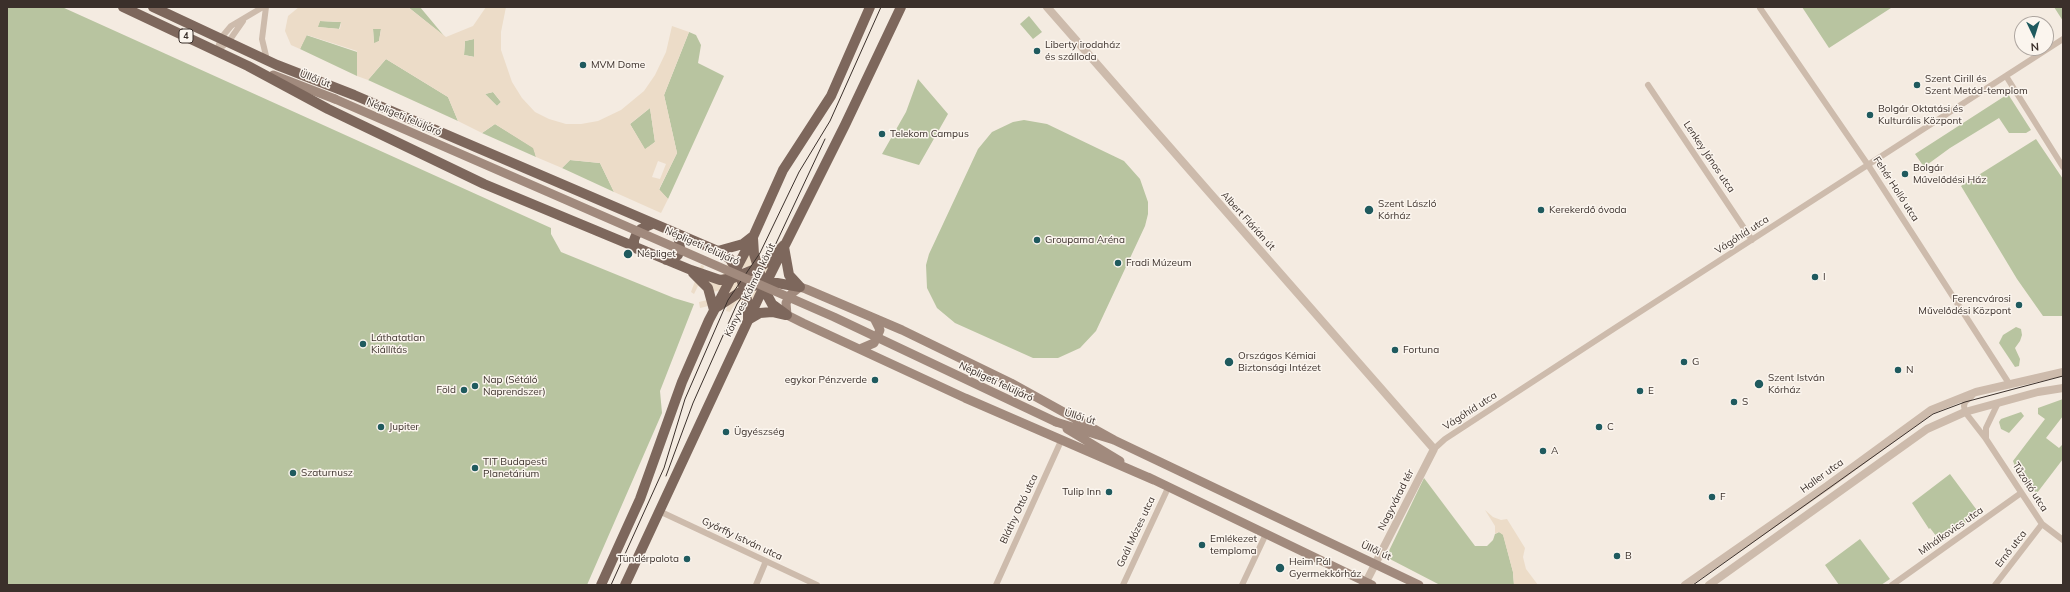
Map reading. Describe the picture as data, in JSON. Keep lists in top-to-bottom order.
{
  "streets": {
    "main road": [
      "4",
      "Üllői út",
      "Népligeti felüljáró",
      "Könyves Kálmán körút"
    ],
    "street": [
      "Lenkey János utca",
      "Fehér Holló utca",
      "Albert Flórián út",
      "Vágóhíd utca",
      "Haller utca",
      "Tűzoltó utca",
      "Nagyvárad tér",
      "Bláthy Ottó utca",
      "Mihálkovics utca",
      "Gaál Mózes utca",
      "Győrffy István utca",
      "Ernő utca"
    ]
  },
  "crossings": [
    ["Üllői út", "Népligeti felüljáró"],
    ["Üllői út", "Nagyvárad tér"],
    ["Üllői út", "Gaál Mózes utca"],
    ["Lenkey János utca", "Vágóhíd utca"],
    ["Fehér Holló utca", "Vágóhíd utca"],
    ["Fehér Holló utca", "Haller utca"],
    ["Albert Flórián út", "Vágóhíd utca"],
    ["Albert Flórián út", "Nagyvárad tér"],
    ["Vágóhíd utca", "Nagyvárad tér"],
    ["Könyves Kálmán körút", "Győrffy István utca"],
    ["Tűzoltó utca", "Mihálkovics utca"],
    ["Tűzoltó utca", "Ernő utca"]
  ],
  "places": [
    "Liberty irodaház és szálloda",
    "MVM Dome",
    "Szent Cirill és Szent Metód-templom",
    "Bolgár Oktatási és Kulturális Központ",
    "Telekom Campus",
    "Bolgár Művelődési Ház",
    "Szent László Kórház",
    "Kerekerdő óvoda",
    "Groupama Aréna",
    "Népliget",
    "Fradi Múzeum",
    "I",
    "Ferencvárosi Művelődési Központ",
    "Láthatatlan Kiállítás",
    "Fortuna",
    "Országos Kémiai Biztonsági Intézet",
    "G",
    "N",
    "egykor Pénzverde",
    "Szent István Kórház",
    "Nap (Sétáló Naprendszer)",
    "Föld",
    "E",
    "S",
    "Jupiter",
    "C",
    "Ügyészség",
    "A",
    "TIT Budapesti Planetárium",
    "Szaturnusz",
    "Tulip Inn",
    "F",
    "Emlékezet temploma",
    "B",
    "Tündérpalota",
    "Heim Pál Gyermekkórház"
  ],
  "north": "bottom"
}
